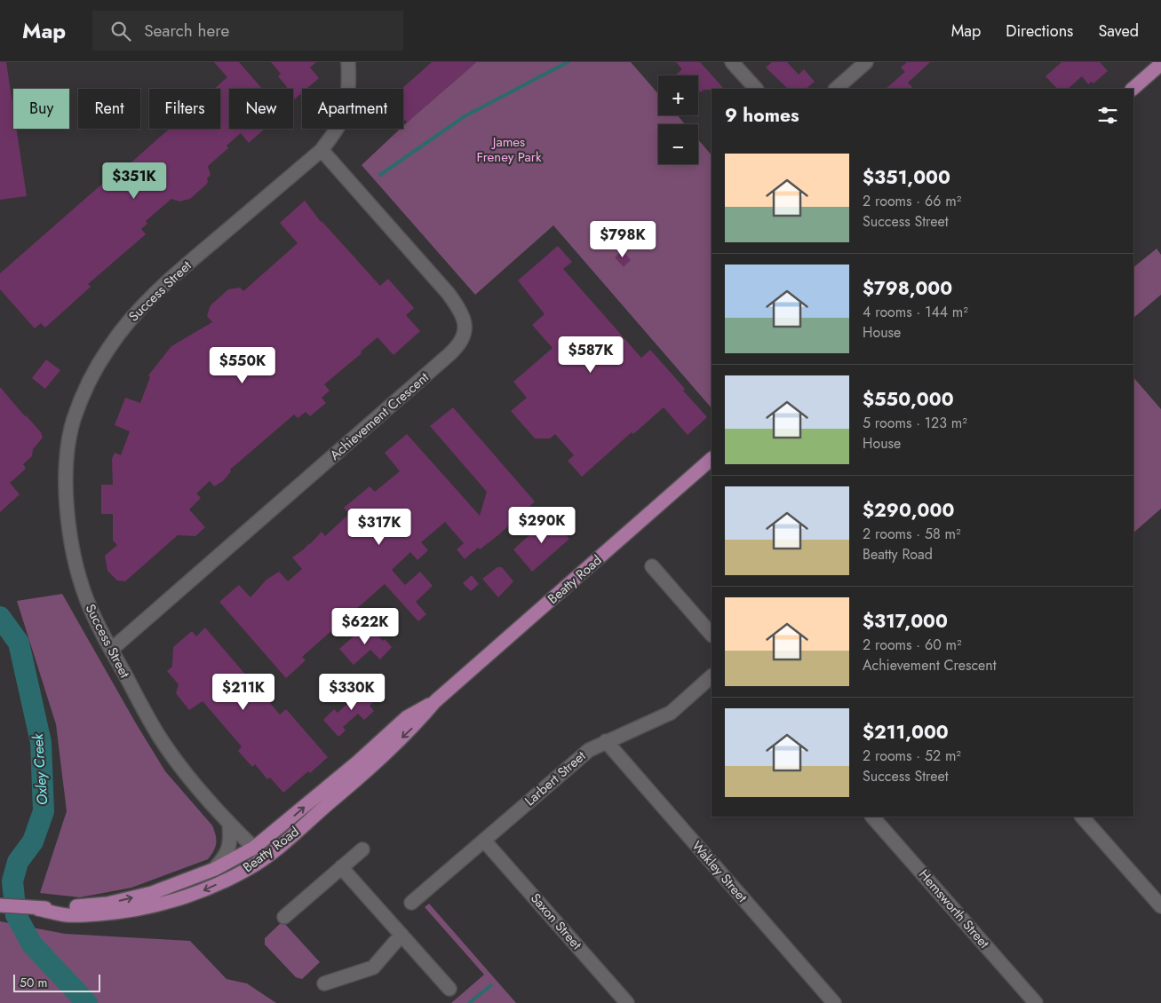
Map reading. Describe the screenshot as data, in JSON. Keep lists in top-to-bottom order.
{
  "streets": {
    "main road": ["Beatty Road"],
    "street": [
      "Success Street",
      "Achievement Crescent",
      "Larbert Street",
      "Wakley Street",
      "Hemsworth Street",
      "Saxon Street"
    ]
  },
  "crossings": [
    ["Success Street", "Achievement Crescent"],
    ["Success Street", "Beatty Road"],
    ["Larbert Street", "Wakley Street"],
    ["Larbert Street", "Saxon Street"]
  ],
  "water": ["Oxley Creek"],
  "parks": ["James Freney Park"],
  "scale_bar": "50 m",
  "page": {
    "header": "Map",
    "search": "Search here",
    "nav": ["Map", "Directions", "Saved"],
    "map_buttons": ["+", "−"],
    "chip": [
      "Buy",
      "Rent",
      "Filters",
      "New",
      "Apartment"
    ],
    "heading": "9 homes",
    "list": [
      {
        "name": "$351,000",
        "note": "2 rooms · 66 m² · Success Street"
      },
      {
        "name": "$798,000",
        "note": "4 rooms · 144 m² · House"
      },
      {
        "name": "$550,000",
        "note": "5 rooms · 123 m² · House"
      },
      {
        "name": "$290,000",
        "note": "2 rooms · 58 m² · Beatty Road"
      },
      {
        "name": "$317,000",
        "note": "2 rooms · 60 m² · Achievement Crescent"
      },
      {
        "name": "$211,000",
        "note": "2 rooms · 52 m² · Success Street"
      }
    ],
    "price": [
      "$351K",
      "$798K",
      "$587K",
      "$550K",
      "$290K",
      "$317K",
      "$622K",
      "$211K",
      "$330K"
    ],
    "scale": "50 m"
  }
}
